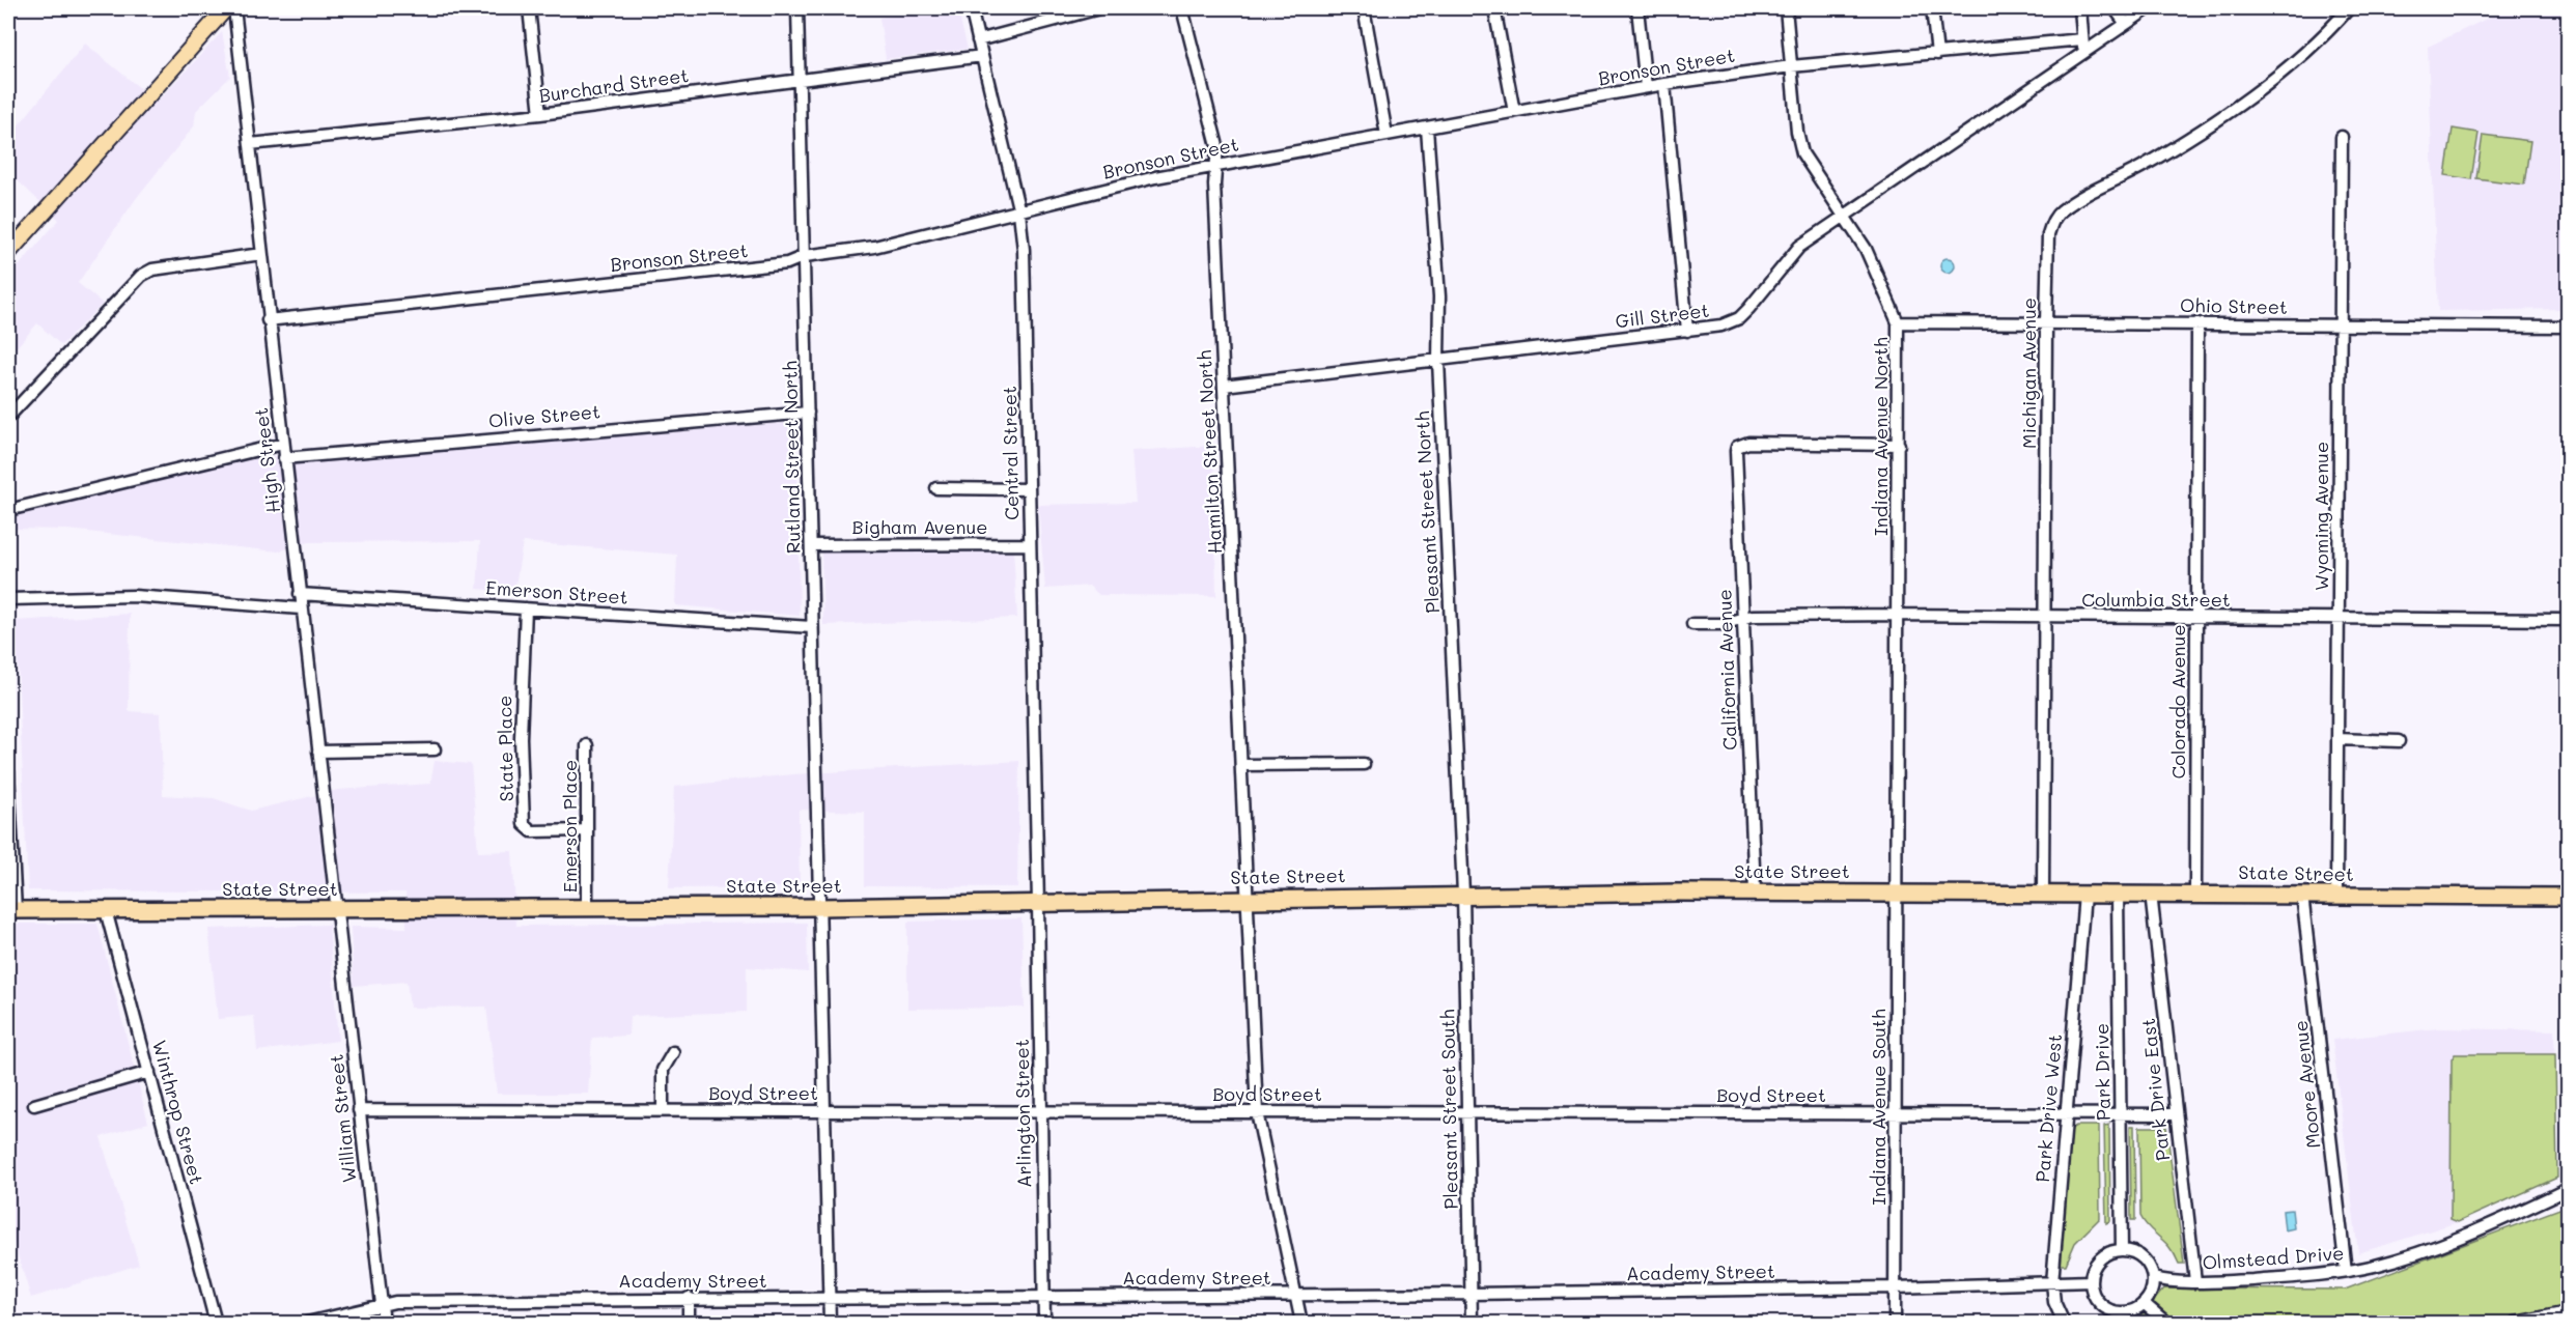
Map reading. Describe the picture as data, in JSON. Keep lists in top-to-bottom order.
{
  "streets": {
    "highway": ["State Street"],
    "street": [
      "Bronson Street",
      "Burchard Street",
      "Ohio Street",
      "Gill Street",
      "Michigan Avenue",
      "Olive Street",
      "Indiana Avenue North",
      "Hamilton Street North",
      "Central Street",
      "Rutland Street North",
      "High Street",
      "Pleasant Street North",
      "Wyoming Avenue",
      "Bigham Avenue",
      "Emerson Street",
      "Columbia Street",
      "California Avenue",
      "Colorado Avenue",
      "State Place",
      "Emerson Place",
      "Park Drive",
      "Moore Avenue",
      "Park Drive East",
      "Boyd Street",
      "Indiana Avenue South",
      "Park Drive West",
      "Pleasant Street South",
      "Winthrop Street",
      "Arlington Street",
      "William Street",
      "Olmstead Drive",
      "Academy Street"
    ]
  },
  "crossings": [
    ["Bronson Street", "Indiana Avenue North"],
    ["Bronson Street", "Hamilton Street North"],
    ["Bronson Street", "Central Street"],
    ["Bronson Street", "Rutland Street North"],
    ["Bronson Street", "High Street"],
    ["Bronson Street", "Pleasant Street North"],
    ["Burchard Street", "Central Street"],
    ["Burchard Street", "Rutland Street North"],
    ["Burchard Street", "High Street"],
    ["Ohio Street", "Michigan Avenue"],
    ["Ohio Street", "Indiana Avenue North"],
    ["Ohio Street", "Wyoming Avenue"],
    ["Ohio Street", "Colorado Avenue"],
    ["Gill Street", "Indiana Avenue North"],
    ["Gill Street", "Hamilton Street North"],
    ["Gill Street", "Pleasant Street North"],
    ["Michigan Avenue", "Columbia Street"],
    ["Michigan Avenue", "State Street"],
    ["Olive Street", "Rutland Street North"],
    ["Olive Street", "High Street"],
    ["Indiana Avenue North", "Columbia Street"],
    ["Indiana Avenue North", "California Avenue"],
    ["Indiana Avenue North", "State Street"],
    ["Indiana Avenue North", "Indiana Avenue South"],
    ["Hamilton Street North", "State Street"],
    ["Hamilton Street North", "Boyd Street"],
    ["Hamilton Street North", "Academy Street"],
    ["Central Street", "Bigham Avenue"],
    ["Central Street", "State Street"],
    ["Central Street", "Arlington Street"],
    ["Rutland Street North", "Bigham Avenue"],
    ["Rutland Street North", "Emerson Street"],
    ["Rutland Street North", "State Street"],
    ["Rutland Street North", "Boyd Street"],
    ["Rutland Street North", "Academy Street"],
    ["High Street", "Emerson Street"],
    ["High Street", "State Street"],
    ["High Street", "William Street"],
    ["Pleasant Street North", "State Street"],
    ["Pleasant Street North", "Pleasant Street South"],
    ["Wyoming Avenue", "Columbia Street"],
    ["Wyoming Avenue", "State Street"],
    ["Emerson Street", "State Place"],
    ["Columbia Street", "California Avenue"],
    ["Columbia Street", "Colorado Avenue"],
    ["California Avenue", "State Street"],
    ["Colorado Avenue", "State Street"],
    ["State Place", "Emerson Place"],
    ["Emerson Place", "State Street"],
    ["State Street", "Park Drive"],
    ["State Street", "Moore Avenue"],
    ["State Street", "Park Drive East"],
    ["State Street", "Indiana Avenue South"],
    ["State Street", "Park Drive West"],
    ["State Street", "Pleasant Street South"],
    ["State Street", "Winthrop Street"],
    ["State Street", "Arlington Street"],
    ["State Street", "William Street"],
    ["Park Drive", "Boyd Street"],
    ["Park Drive", "Olmstead Drive"],
    ["Park Drive", "Academy Street"],
    ["Moore Avenue", "Olmstead Drive"],
    ["Park Drive East", "Boyd Street"],
    ["Park Drive East", "Olmstead Drive"],
    ["Boyd Street", "Indiana Avenue South"],
    ["Boyd Street", "Park Drive West"],
    ["Boyd Street", "Pleasant Street South"],
    ["Boyd Street", "Arlington Street"],
    ["Boyd Street", "William Street"],
    ["Indiana Avenue South", "Academy Street"],
    ["Park Drive West", "Academy Street"],
    ["Pleasant Street South", "Academy Street"],
    ["Arlington Street", "Academy Street"],
    ["William Street", "Academy Street"],
    ["Olmstead Drive", "Academy Street"]
  ]
}
